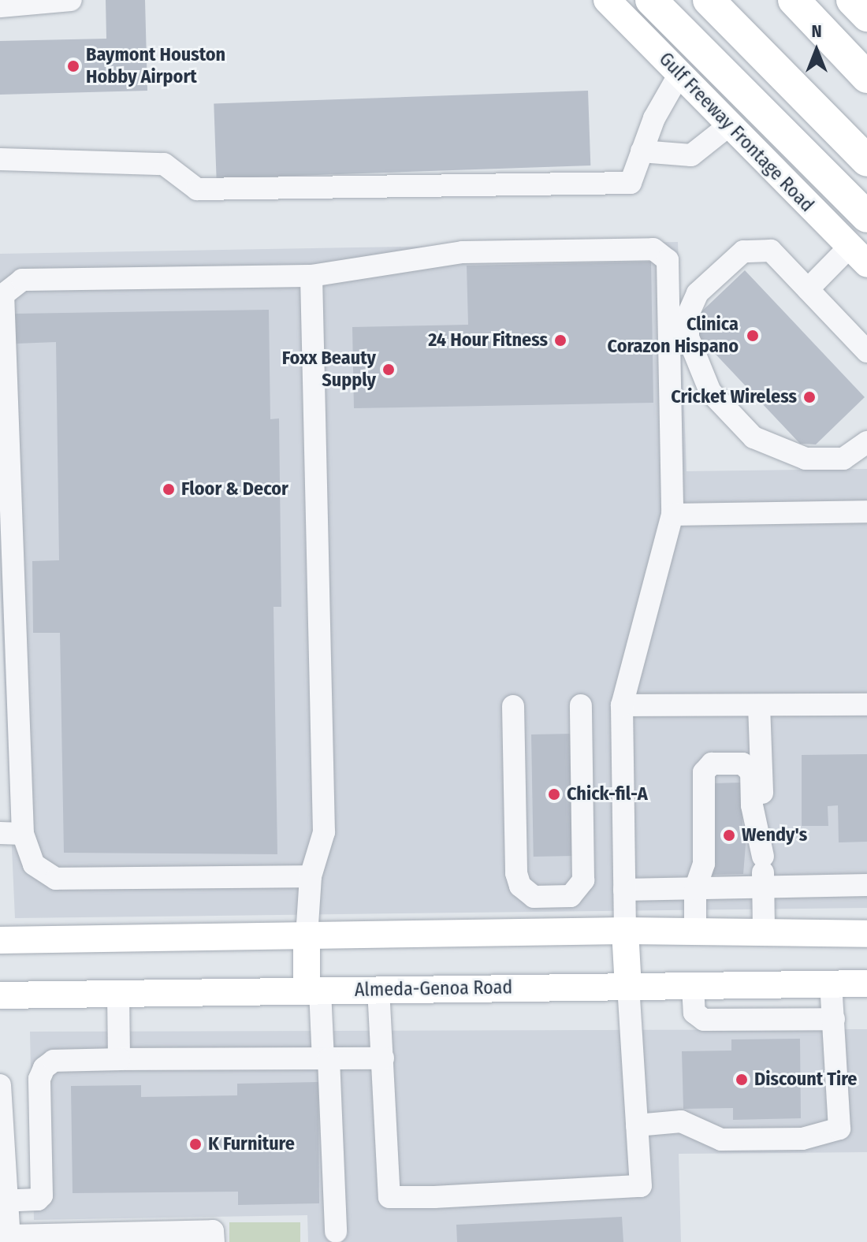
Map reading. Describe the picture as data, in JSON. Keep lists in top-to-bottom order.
{
  "streets": {
    "main road": ["Gulf Freeway Frontage Road", "Almeda-Genoa Road"]
  },
  "places": [
    "Baymont Houston Hobby Airport",
    "Clinica Corazon Hispano",
    "24 Hour Fitness",
    "Foxx Beauty Supply",
    "Cricket Wireless",
    "Floor & Decor",
    "Chick-fil-A",
    "Wendy's",
    "Discount Tire",
    "K Furniture"
  ],
  "north": "top"
}
